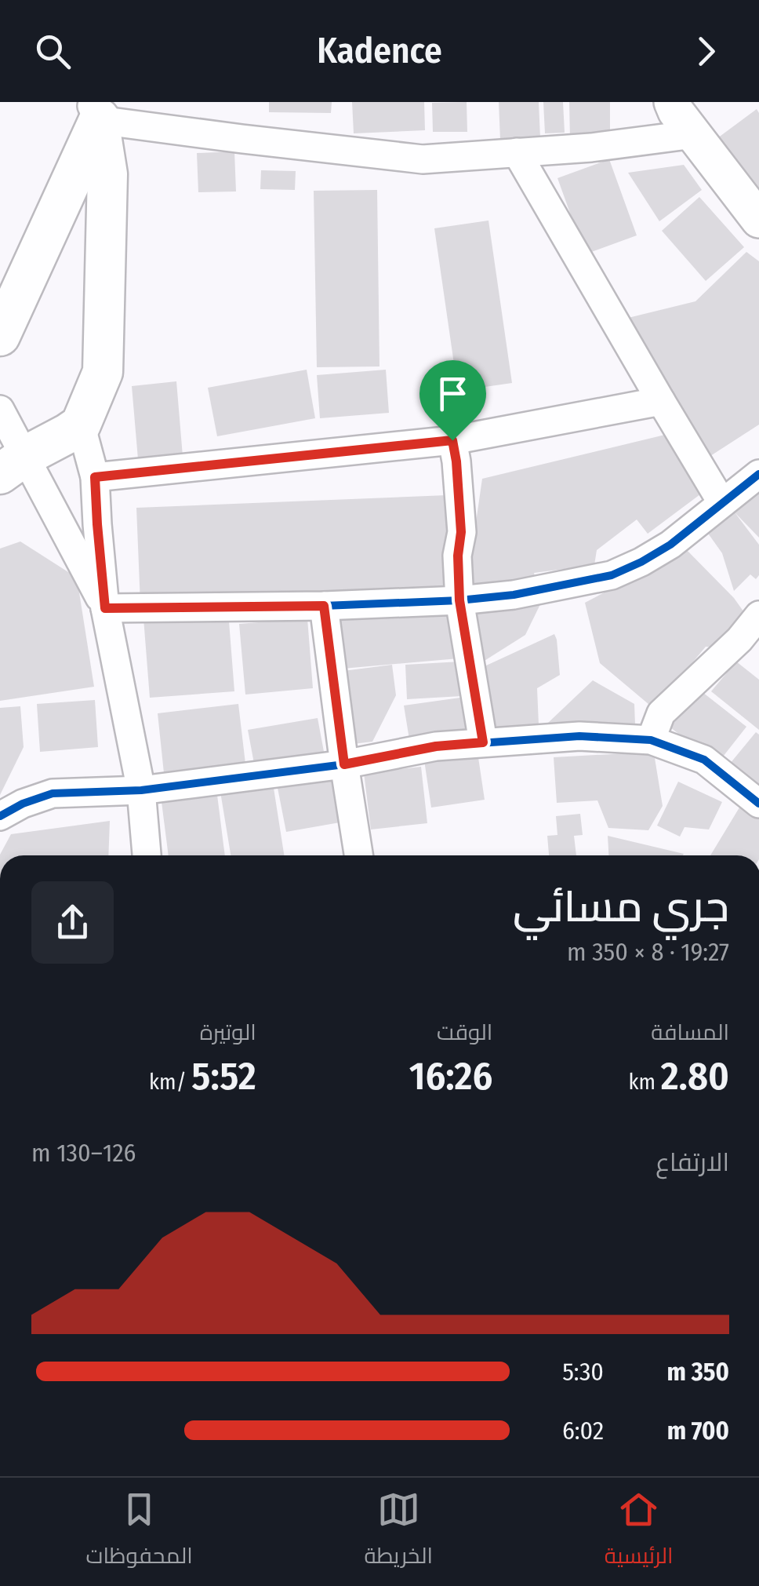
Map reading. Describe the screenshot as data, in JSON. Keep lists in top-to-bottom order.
{
  "page": {
    "header": "Kadence",
    "heading": ["جري مسائي", "19:27 · 8 × 350 m"],
    "stats": [
      ["المسافة", "2.80 km"],
      ["الوقت", "16:26"],
      ["الوتيرة", "5:52 /km"]
    ],
    "chart": ["الارتفاع", "126–130 m"],
    "list": [
      {
        "name": "350 m",
        "note": "5:30"
      },
      {
        "name": "700 m",
        "note": "6:02"
      }
    ],
    "tabs": ["الرئيسية", "الخريطة", "المحفوظات"]
  }
}
